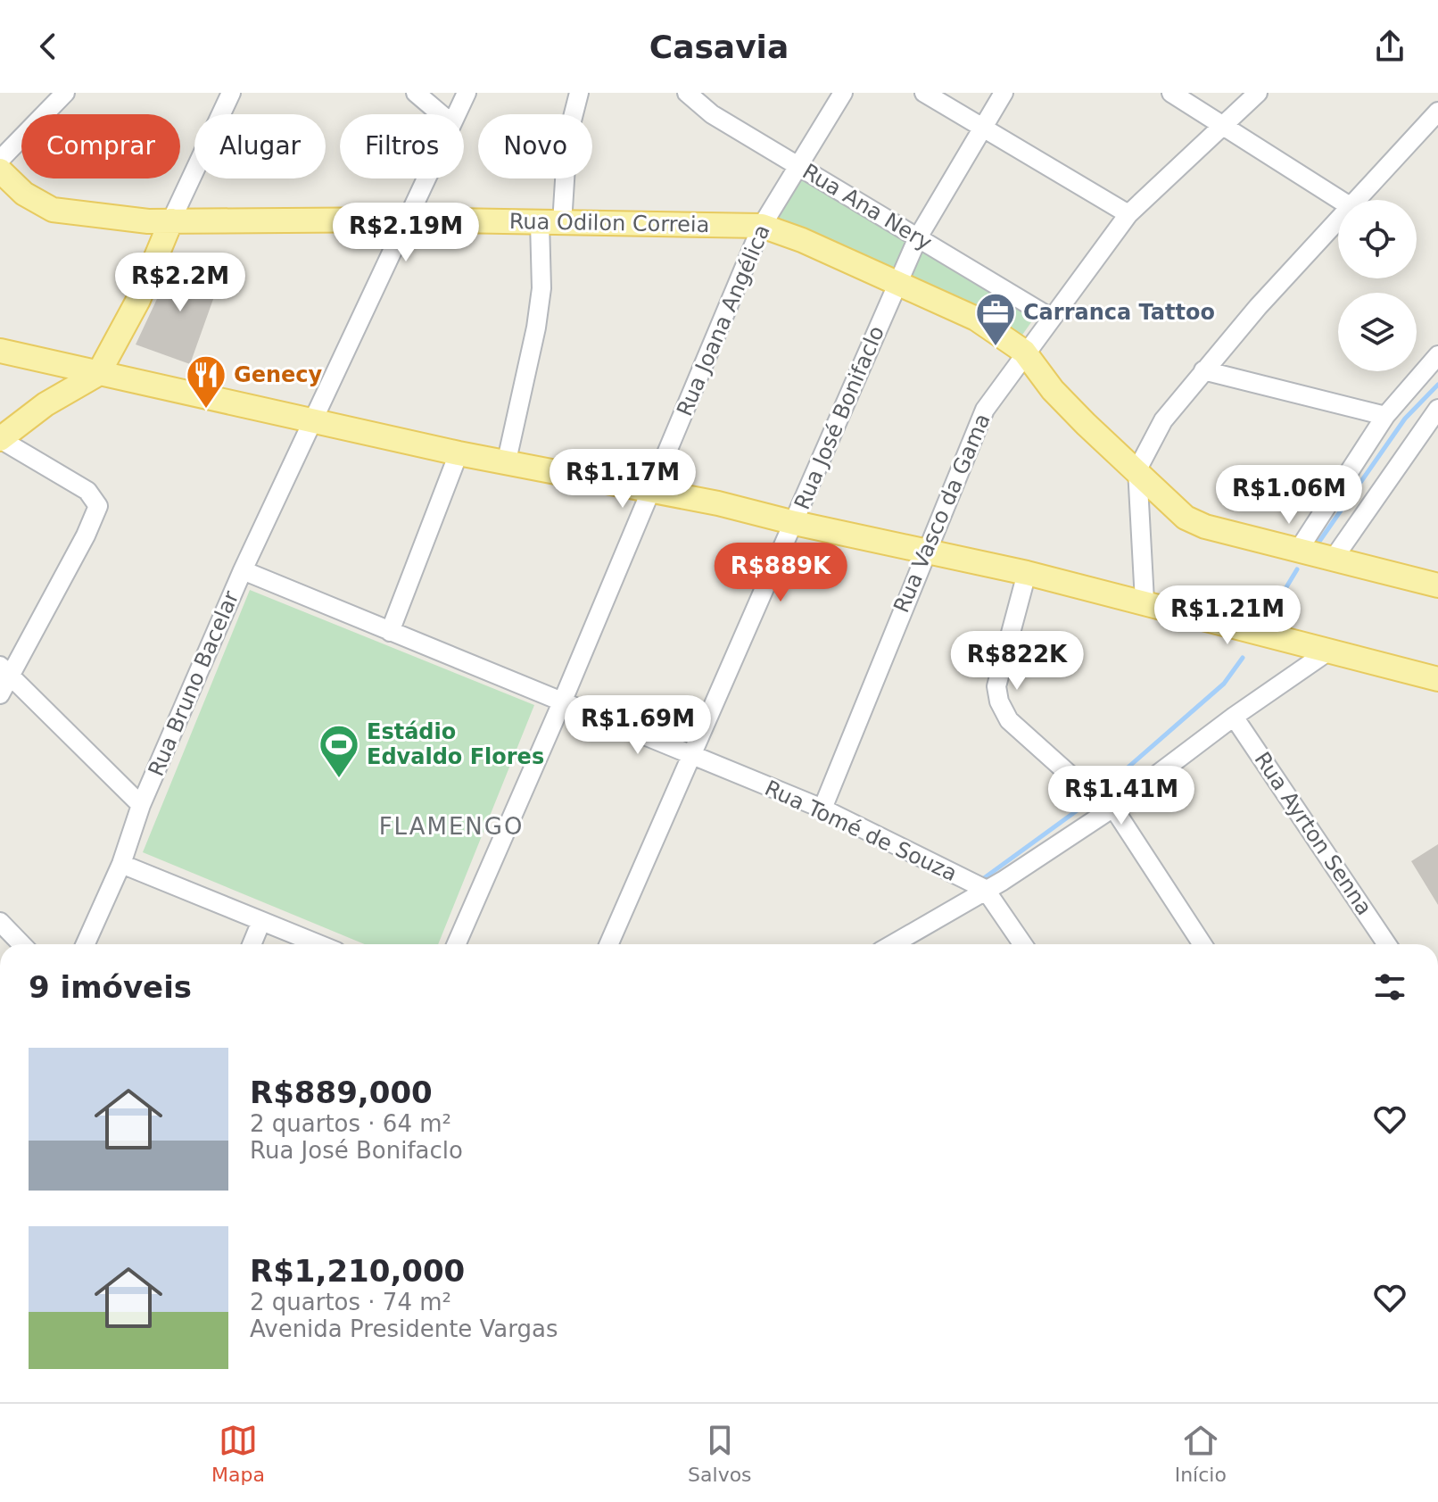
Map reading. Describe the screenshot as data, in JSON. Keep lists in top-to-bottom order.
{
  "streets": {
    "main road": ["Rua Odilon Correia"],
    "street": [
      "Rua Ana Nery",
      "Rua Joana Angélica",
      "Rua José Bonifaclo",
      "Rua Vasco da Gama",
      "Rua Bruno Bacelar",
      "Rua Tomé de Souza",
      "Rua Ayrton Senna"
    ]
  },
  "crossings": [
    ["Rua Ana Nery", "Rua Joana Angélica"],
    ["Rua Ana Nery", "Rua José Bonifaclo"],
    ["Rua Ana Nery", "Rua Vasco da Gama"],
    ["Rua Odilon Correia", "Rua Joana Angélica"],
    ["Rua Odilon Correia", "Rua Bruno Bacelar"],
    ["Rua Joana Angélica", "Rua Tomé de Souza"],
    ["Rua José Bonifaclo", "Rua Tomé de Souza"],
    ["Rua Vasco da Gama", "Rua Tomé de Souza"],
    ["Rua Bruno Bacelar", "Rua Tomé de Souza"]
  ],
  "districts": ["FLAMENGO"],
  "places": {
    "office": ["Carranca Tattoo"],
    "restaurant": ["Genecy"],
    "sports": ["Estádio Edvaldo Flores"]
  },
  "page": {
    "header": "Casavia",
    "chip": [
      "Comprar",
      "Alugar",
      "Filtros",
      "Novo"
    ],
    "price": [
      "R$2.19M",
      "R$2.2M",
      "R$1.17M",
      "R$1.06M",
      "R$889K",
      "R$1.21M",
      "R$822K",
      "R$1.69M",
      "R$1.41M"
    ],
    "heading": "9 imóveis",
    "list": [
      {
        "name": "R$889,000",
        "note": "2 quartos · 64 m² · Rua José Bonifaclo"
      },
      {
        "name": "R$1,210,000",
        "note": "2 quartos · 74 m² · Avenida Presidente Vargas"
      }
    ],
    "tabs": ["Mapa", "Salvos", "Início"]
  }
}
